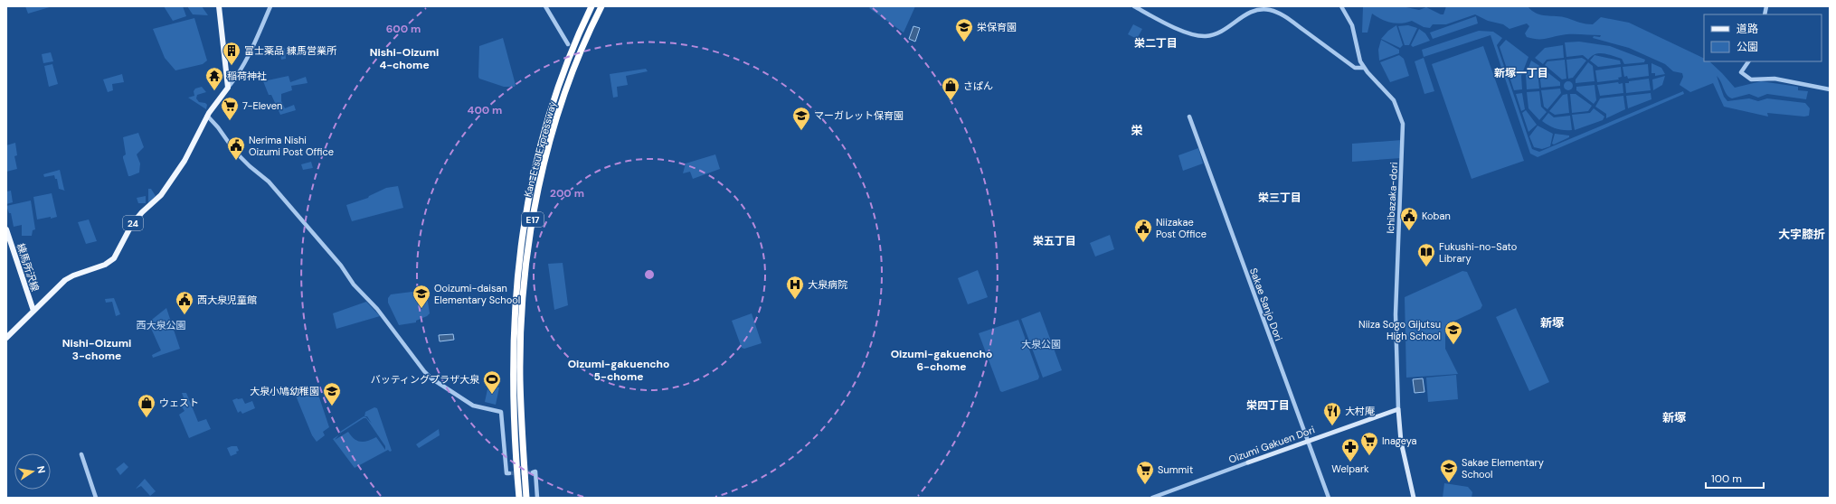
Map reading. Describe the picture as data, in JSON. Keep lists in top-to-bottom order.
{
  "streets": {
    "highway": ["Kan-Etsu Expressway", "E17"],
    "main road": ["24", "練馬所沢線", "Oizumi Gakuen Dori"],
    "street": ["Ichibazaka-dori", "Sakae Sanjo Dori"]
  },
  "crossings": [
    ["Ichibazaka-dori", "Oizumi Gakuen Dori"],
    ["24", "練馬所沢線"],
    ["Sakae Sanjo Dori", "Oizumi Gakuen Dori"]
  ],
  "districts": [
    "栄二丁目",
    "Nishi-Oizumi 4-chome",
    "新塚一丁目",
    "栄",
    "栄三丁目",
    "大字膝折",
    "栄五丁目",
    "新塚",
    "Nishi-Oizumi 3-chome",
    "Oizumi-gakuencho 6-chome",
    "Oizumi-gakuencho 5-chome",
    "栄四丁目",
    "新塚"
  ],
  "parks": ["西大泉公園", "大泉公園"],
  "places": {
    "school or university": [
      "栄保育園",
      "マーガレット保育園",
      "Ooizumi-daisan Elementary School",
      "Niiza Sogo Gijutsu High School",
      "大泉小鳩幼稚園",
      "Sakae Elementary School"
    ],
    "building": ["富士薬品 練馬営業所"],
    "temple": ["稲荷神社"],
    "shop": ["さぱん", "ウェスト"],
    "supermarket": ["7-Eleven", "Inageya", "Summit"],
    "public building": [
      "Nerima Nishi Oizumi Post Office",
      "Koban",
      "Niizakae Post Office",
      "西大泉児童館"
    ],
    "library": ["Fukushi-no-Sato Library"],
    "hospital": ["大泉病院"],
    "sports": ["バッティングプラザ大泉"],
    "restaurant": ["大村庵"],
    "pharmacy": ["Welpark"]
  },
  "legend": ["道路", "公園"],
  "scale_bar": "100 m",
  "north": "right",
  "rings": ["600 m", "400 m", "200 m"]
}
